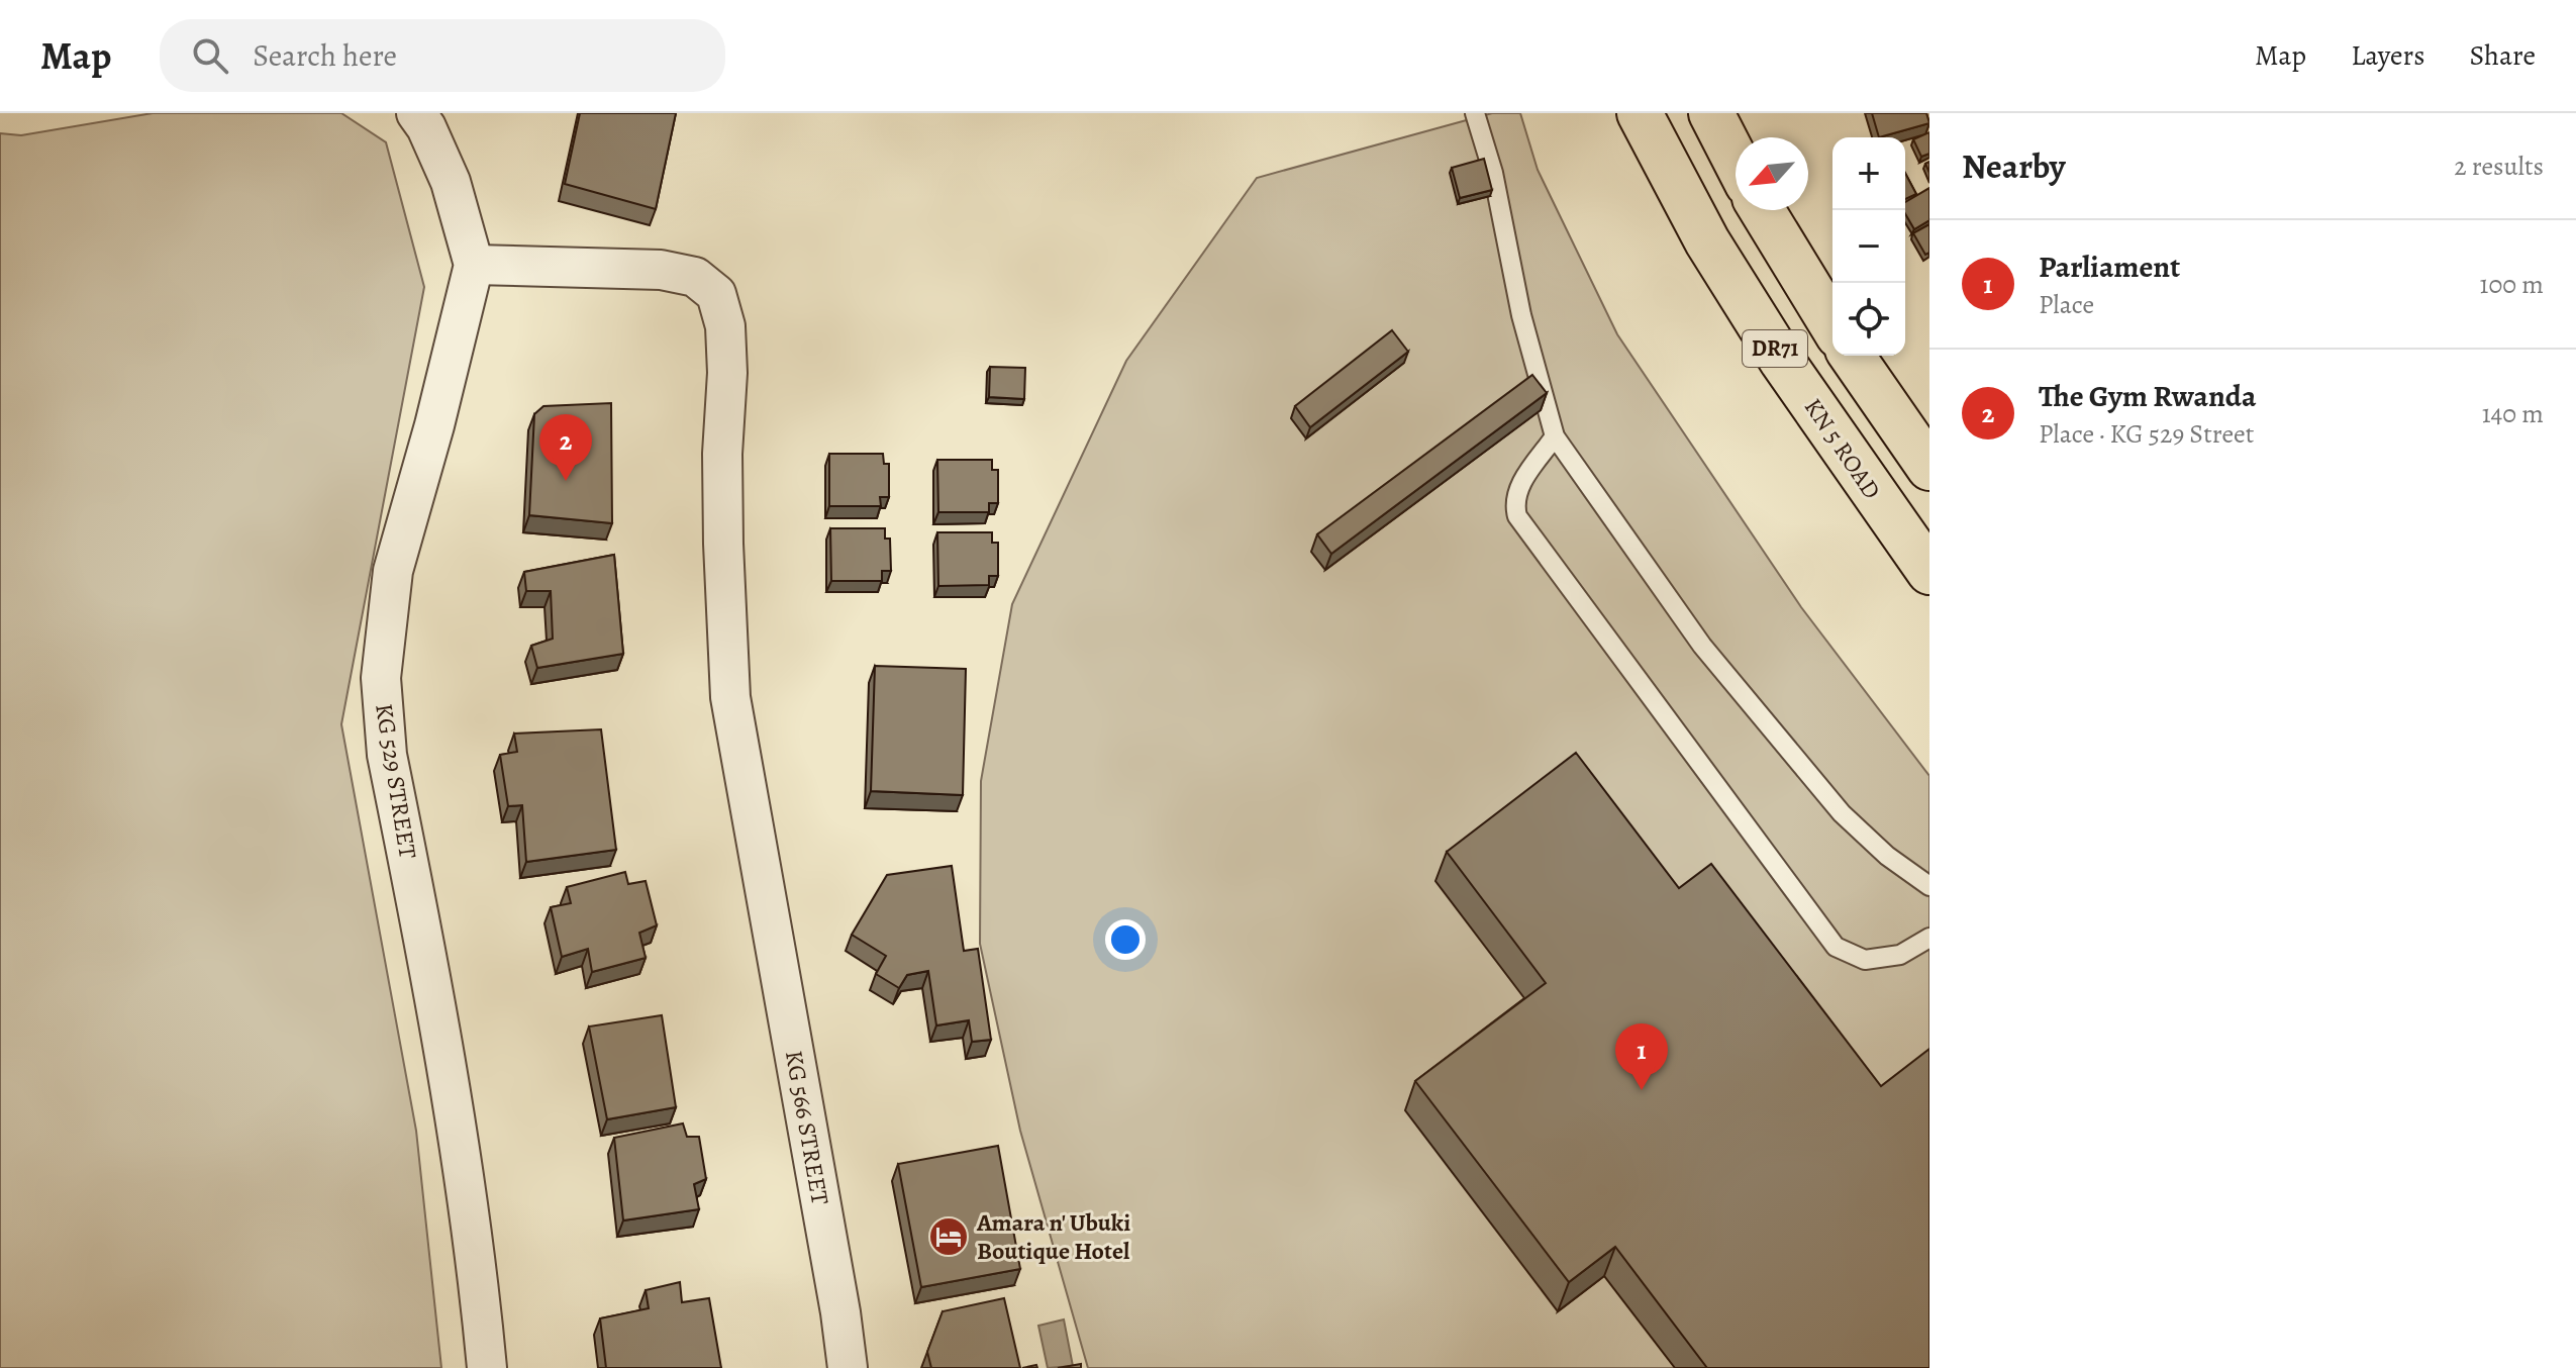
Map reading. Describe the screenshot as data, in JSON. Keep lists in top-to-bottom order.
{
  "streets": {
    "main road": ["DR71", "KN 5 ROAD"],
    "street": ["KG 529 STREET", "KG 566 STREET"]
  },
  "crossings": [
    ["KG 529 STREET", "KG 566 STREET"]
  ],
  "places": {
    "hotel": ["Amara n' Ubuki Boutique Hotel"]
  },
  "north": "bottom left",
  "page": {
    "header": "Map",
    "search": "Search here",
    "nav": ["Map", "Layers", "Share"],
    "heading": ["Nearby", "2 results"],
    "map_buttons": ["+", "−"],
    "list": [
      {
        "mark": "1",
        "name": "Parliament",
        "note": "Place",
        "value": "100 m"
      },
      {
        "mark": "2",
        "name": "The Gym Rwanda",
        "note": "Place · KG 529 Street",
        "value": "140 m"
      }
    ],
    "pins": ["2", "1"]
  }
}
